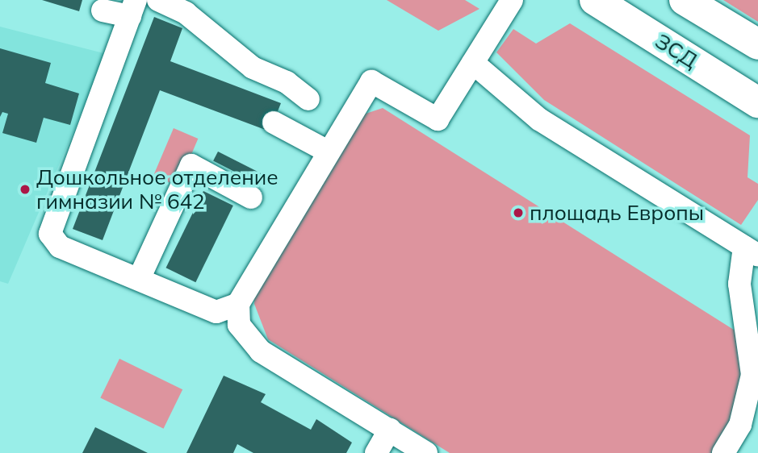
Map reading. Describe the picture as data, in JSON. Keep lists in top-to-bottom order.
{
  "streets": {
    "highway": ["ЗСД"]
  },
  "places": ["Дошкольное отделение гимназии № 642", "площадь Европы"]
}
